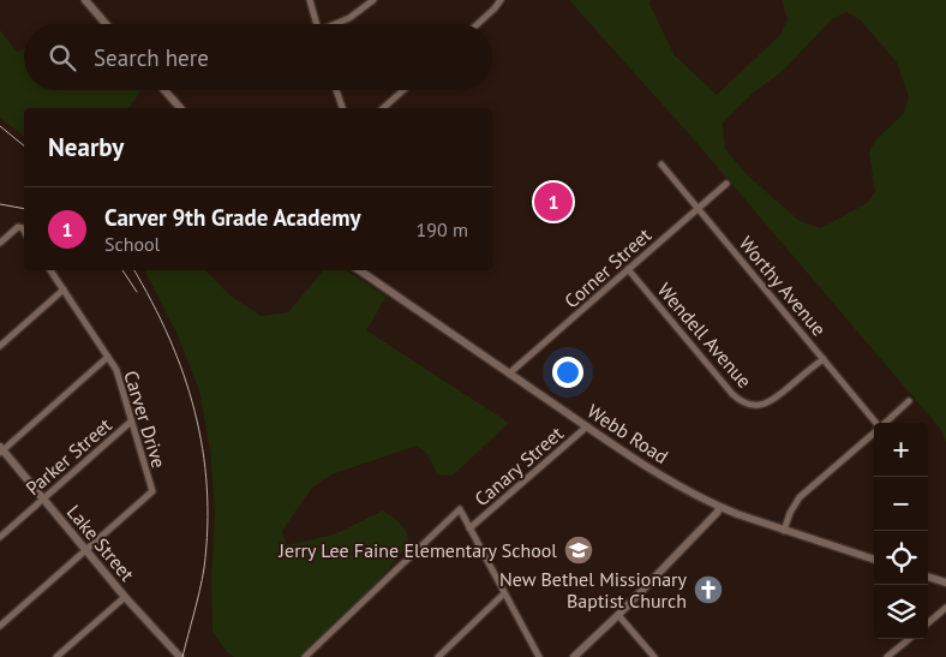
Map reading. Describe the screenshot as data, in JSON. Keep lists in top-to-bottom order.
{
  "streets": {
    "street": [
      "Corner Street",
      "Worthy Avenue",
      "Wendell Avenue",
      "Carver Drive",
      "Webb Road",
      "Parker Street",
      "Canary Street",
      "Lake Street"
    ]
  },
  "crossings": [
    ["Corner Street", "Worthy Avenue"],
    ["Corner Street", "Wendell Avenue"],
    ["Corner Street", "Webb Road"],
    ["Worthy Avenue", "Wendell Avenue"],
    ["Carver Drive", "Parker Street"],
    ["Carver Drive", "Lake Street"],
    ["Webb Road", "Canary Street"],
    ["Parker Street", "Lake Street"]
  ],
  "places": {
    "school or university": ["Jerry Lee Faine Elementary School"],
    "church": ["New Bethel Missionary Baptist Church"]
  },
  "page": {
    "search": "Search here",
    "heading": "Nearby",
    "pins": "1",
    "list": [
      {
        "mark": "1",
        "name": "Carver 9th Grade Academy",
        "note": "School",
        "value": "190 m"
      }
    ],
    "map_buttons": ["+", "−"]
  }
}
